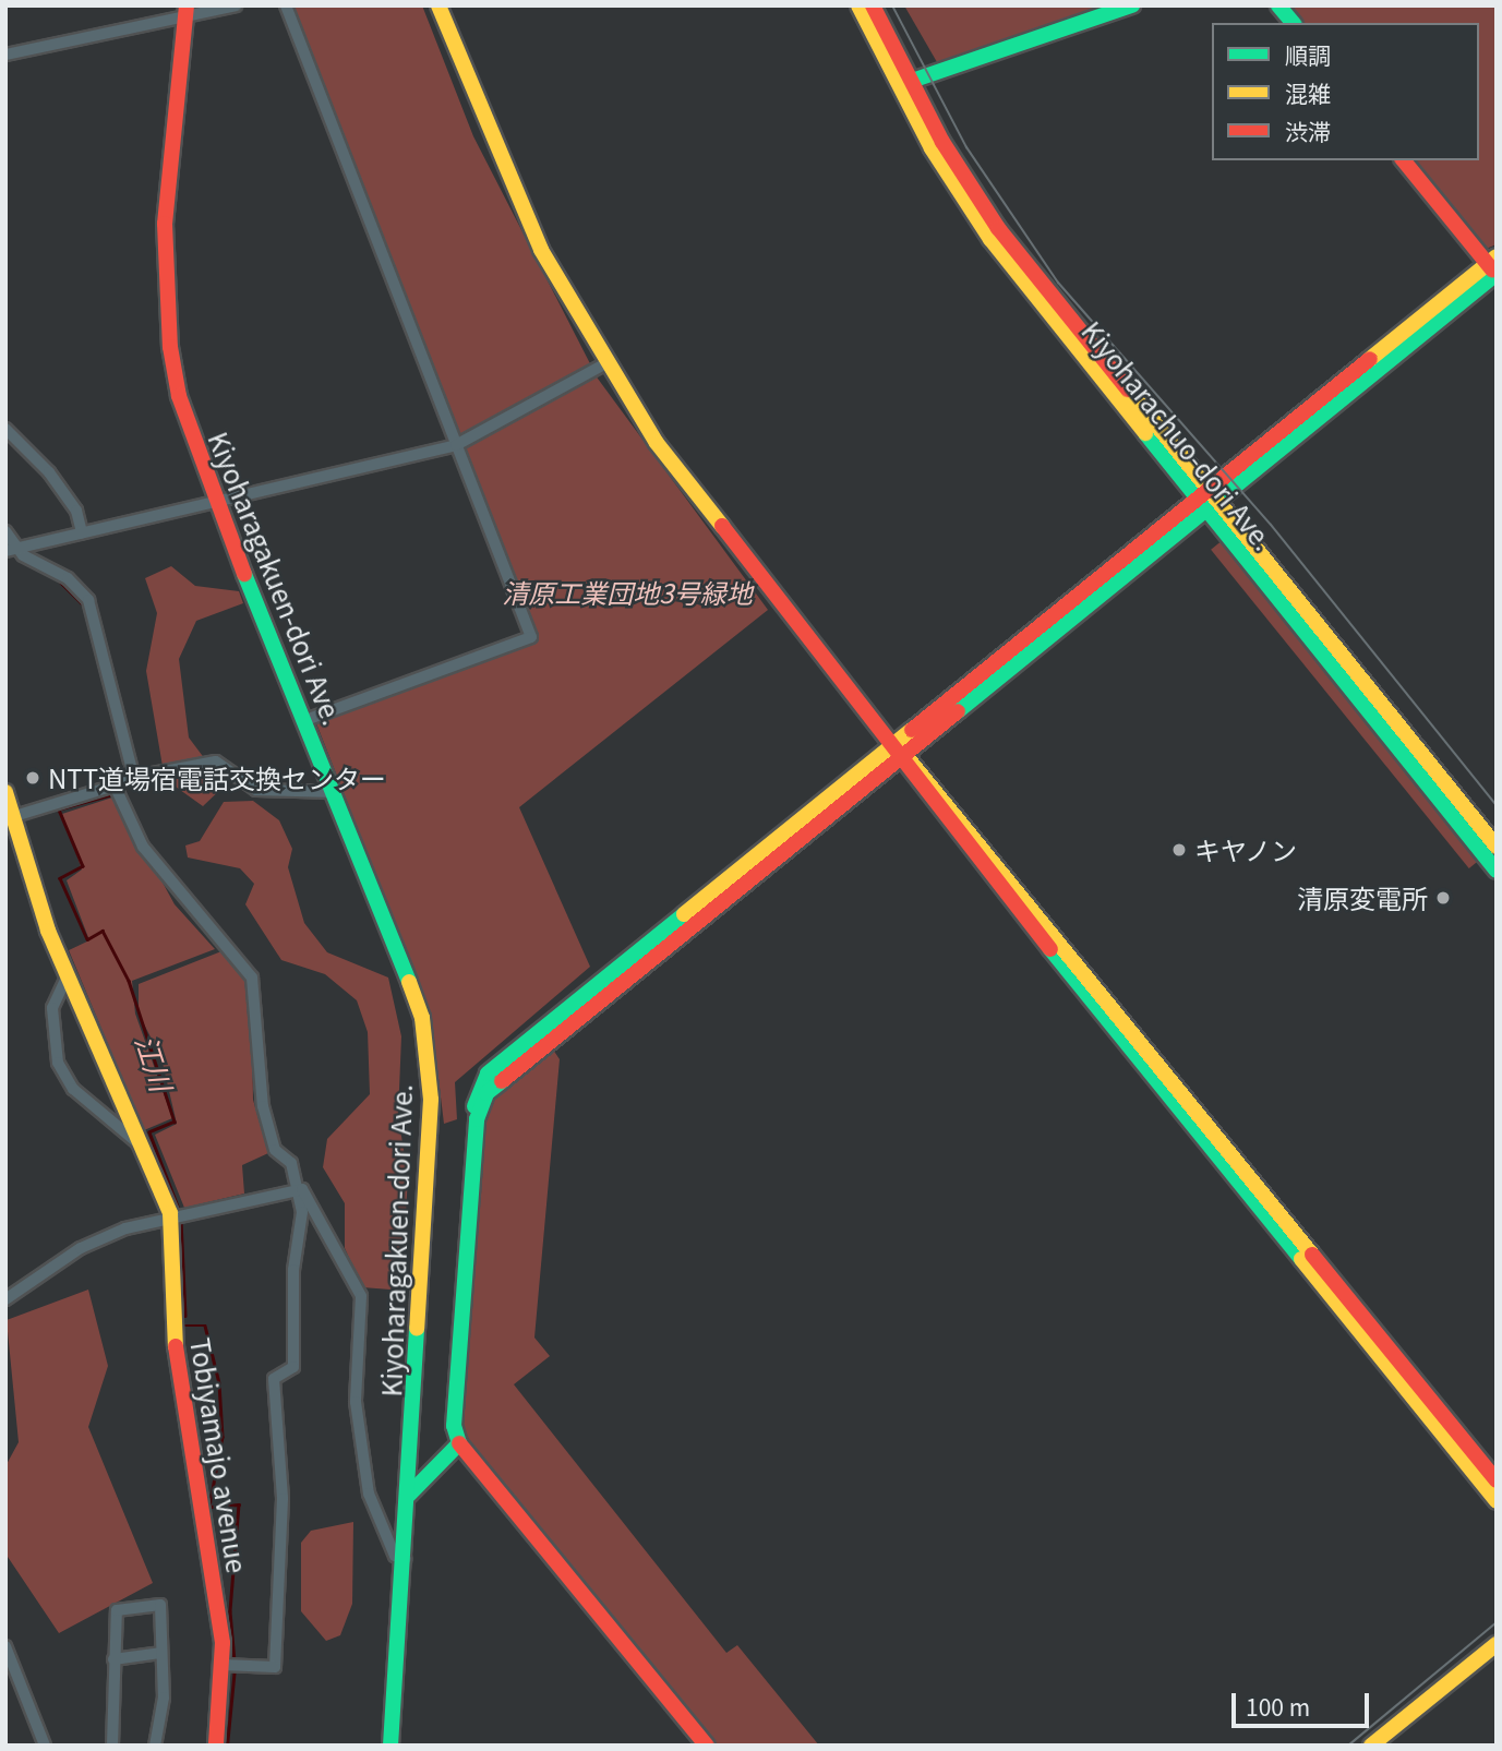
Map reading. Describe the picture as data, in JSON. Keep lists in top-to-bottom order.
{
  "streets": {
    "main road": ["Kiyoharachuo-dori Ave.", "Kiyoharagakuen-dori Ave.", "Tobiyamajo avenue"]
  },
  "water": ["江川"],
  "parks": ["清原工業団地3号緑地"],
  "places": ["NTT道場宿電話交換センター", "キヤノン", "清原変電所"],
  "legend": ["順調", "混雑", "渋滞"],
  "scale_bar": "100 m"
}
